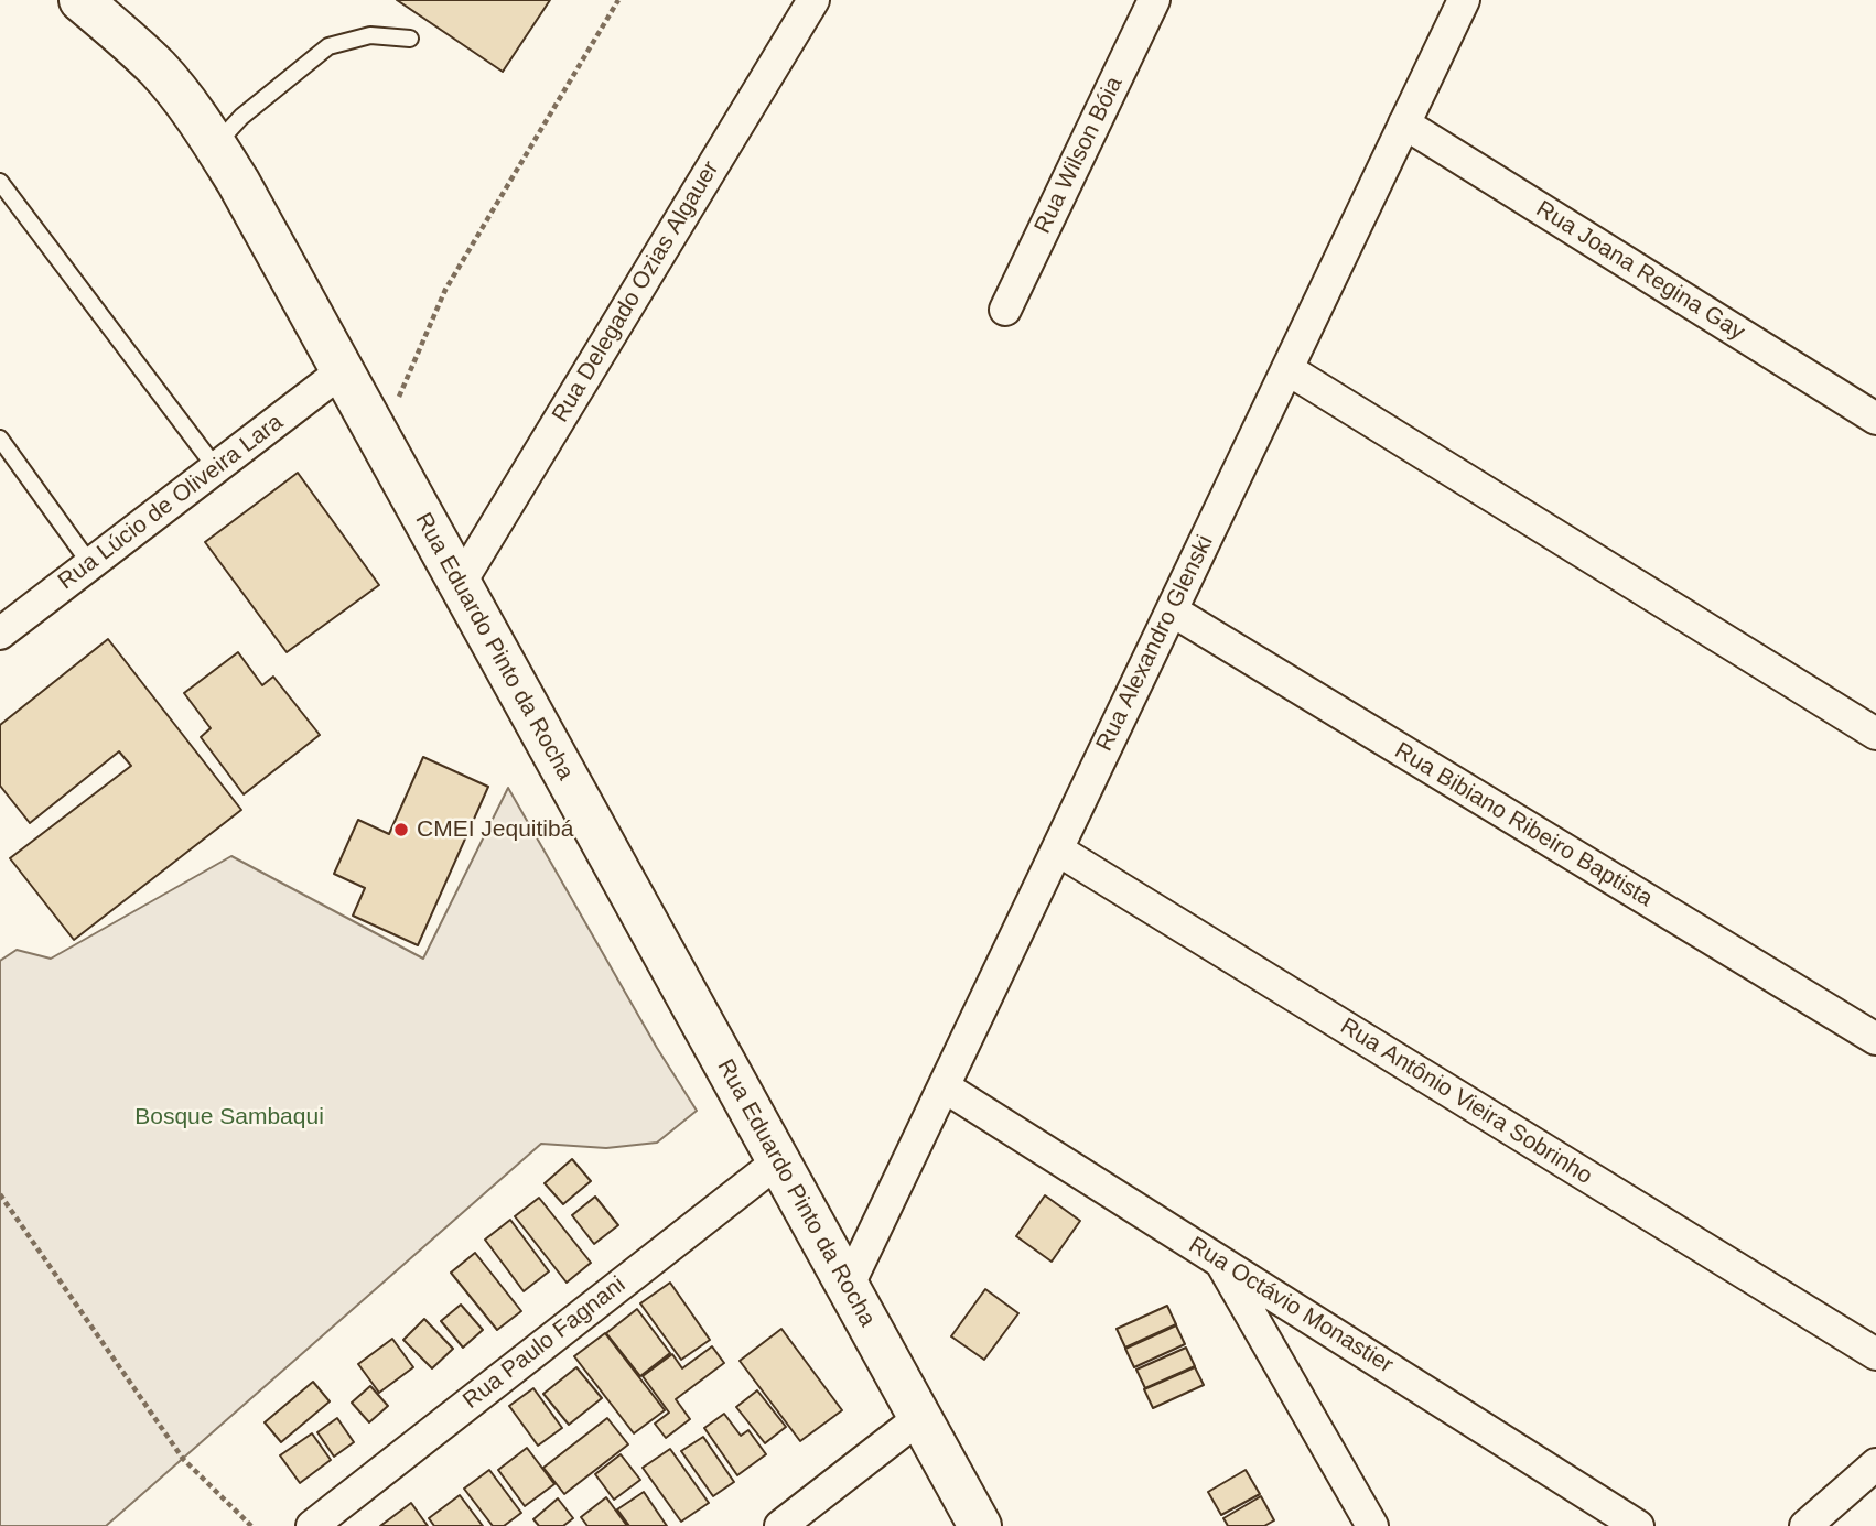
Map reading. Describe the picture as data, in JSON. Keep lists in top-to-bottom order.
{
  "streets": {
    "main road": ["Rua Eduardo Pinto da Rocha"],
    "street": [
      "Rua Wilson Bóia",
      "Rua Joana Regina Gay",
      "Rua Delegado Ozias Algauer",
      "Rua Lúcio de Oliveira Lara",
      "Rua Alexandro Glenski",
      "Rua Bibiano Ribeiro Baptista",
      "Rua Antônio Vieira Sobrinho",
      "Rua Octávio Monastier",
      "Rua Paulo Fagnani"
    ]
  },
  "crossings": [
    ["Rua Joana Regina Gay", "Rua Alexandro Glenski"],
    ["Rua Delegado Ozias Algauer", "Rua Eduardo Pinto da Rocha"],
    ["Rua Lúcio de Oliveira Lara", "Rua Eduardo Pinto da Rocha"],
    ["Rua Alexandro Glenski", "Rua Eduardo Pinto da Rocha"],
    ["Rua Alexandro Glenski", "Rua Bibiano Ribeiro Baptista"],
    ["Rua Alexandro Glenski", "Rua Antônio Vieira Sobrinho"],
    ["Rua Alexandro Glenski", "Rua Octávio Monastier"],
    ["Rua Eduardo Pinto da Rocha", "Rua Paulo Fagnani"]
  ],
  "parks": ["Bosque Sambaqui"],
  "places": ["CMEI Jequitibá"]
}
